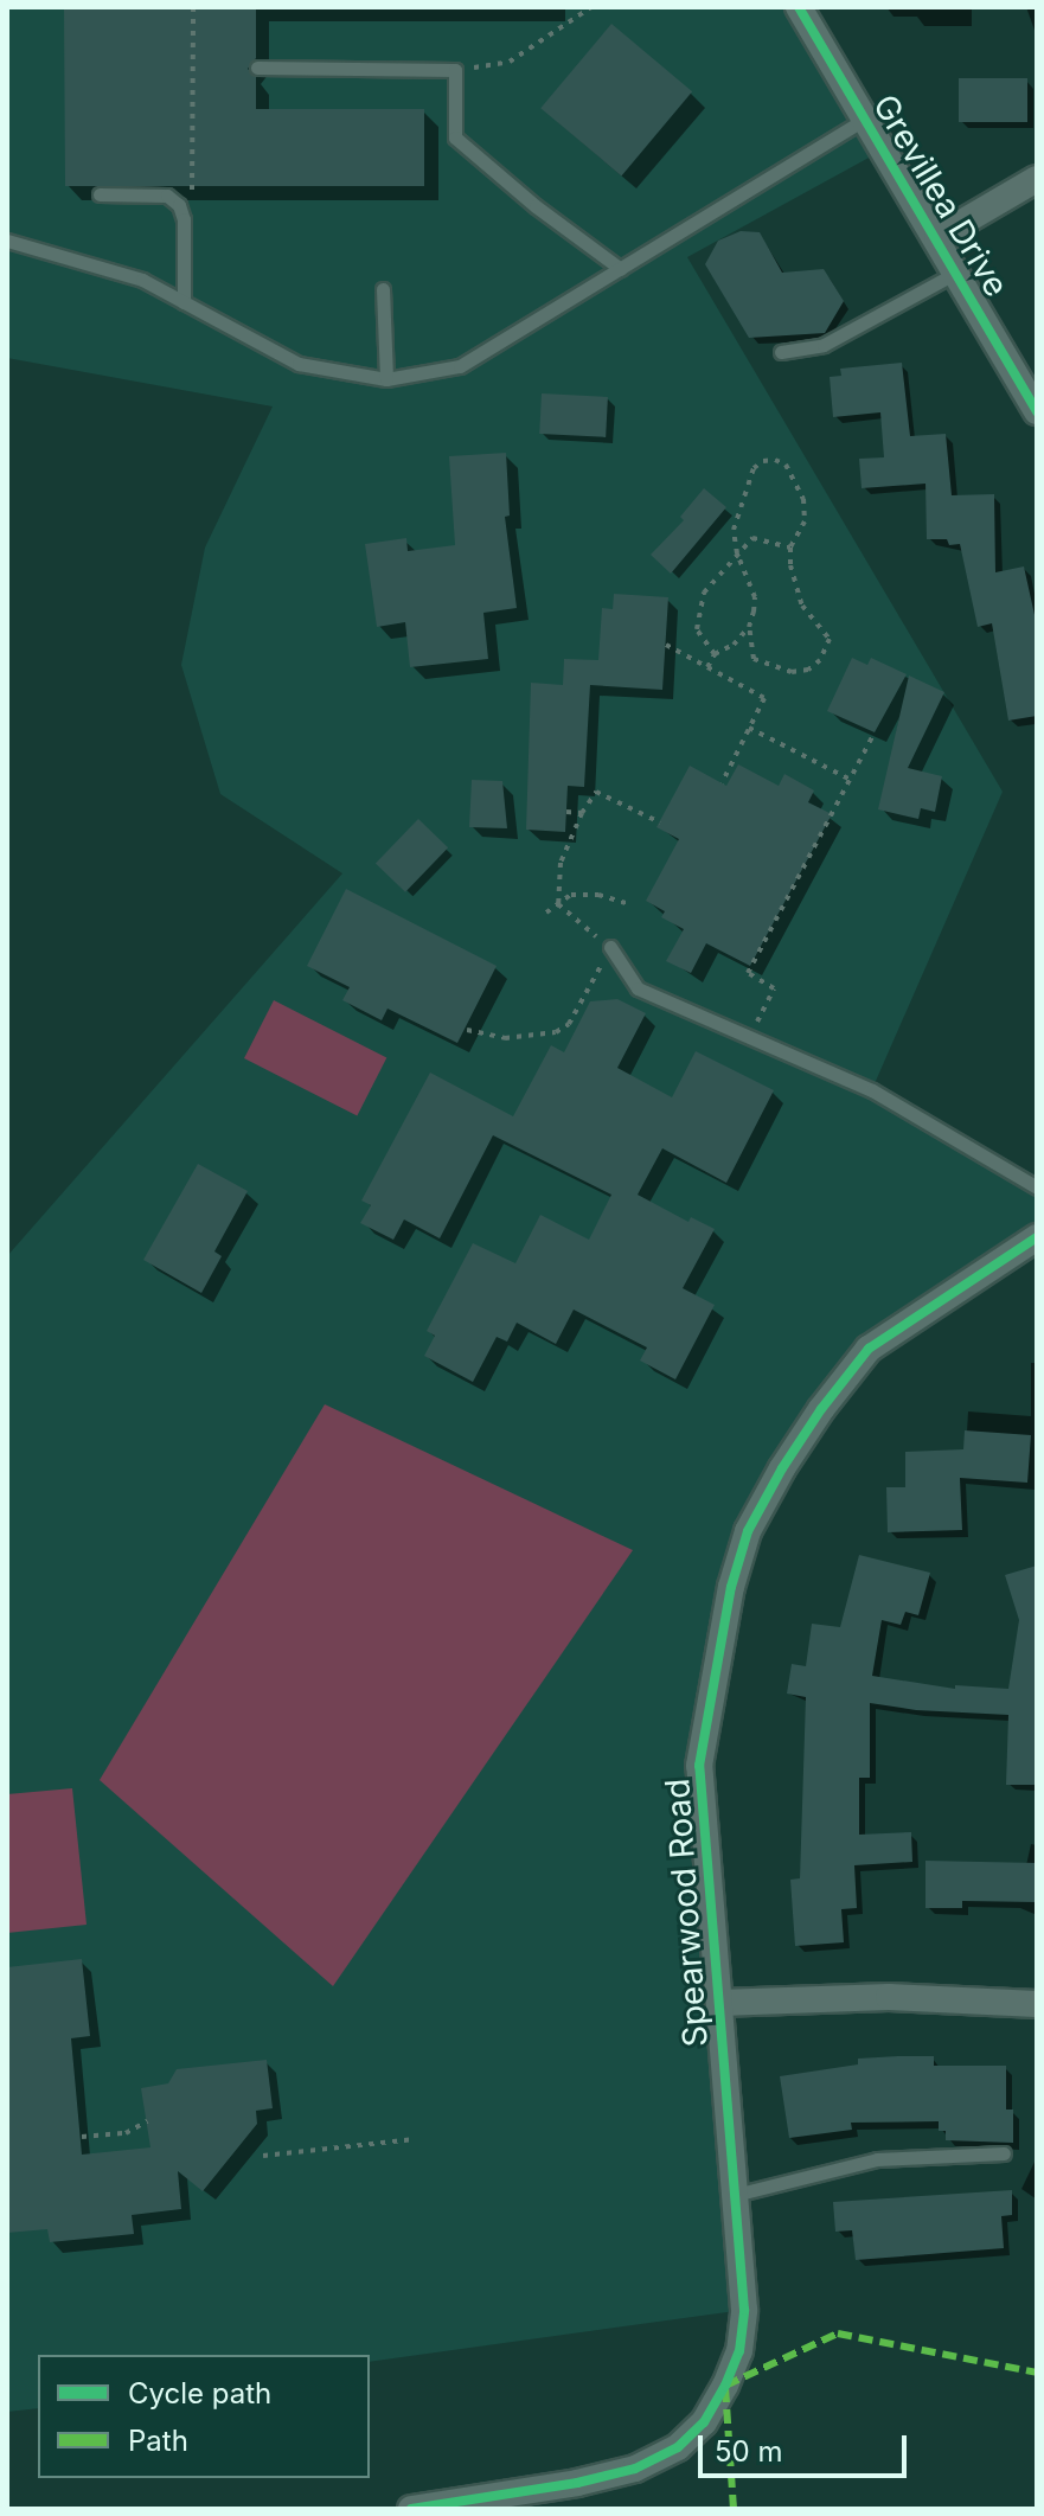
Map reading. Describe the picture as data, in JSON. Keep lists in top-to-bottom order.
{
  "streets": {
    "street": ["Grevillea Drive", "Spearwood Road"]
  },
  "legend": ["Cycle path", "Path"],
  "scale_bar": "50 m"
}
